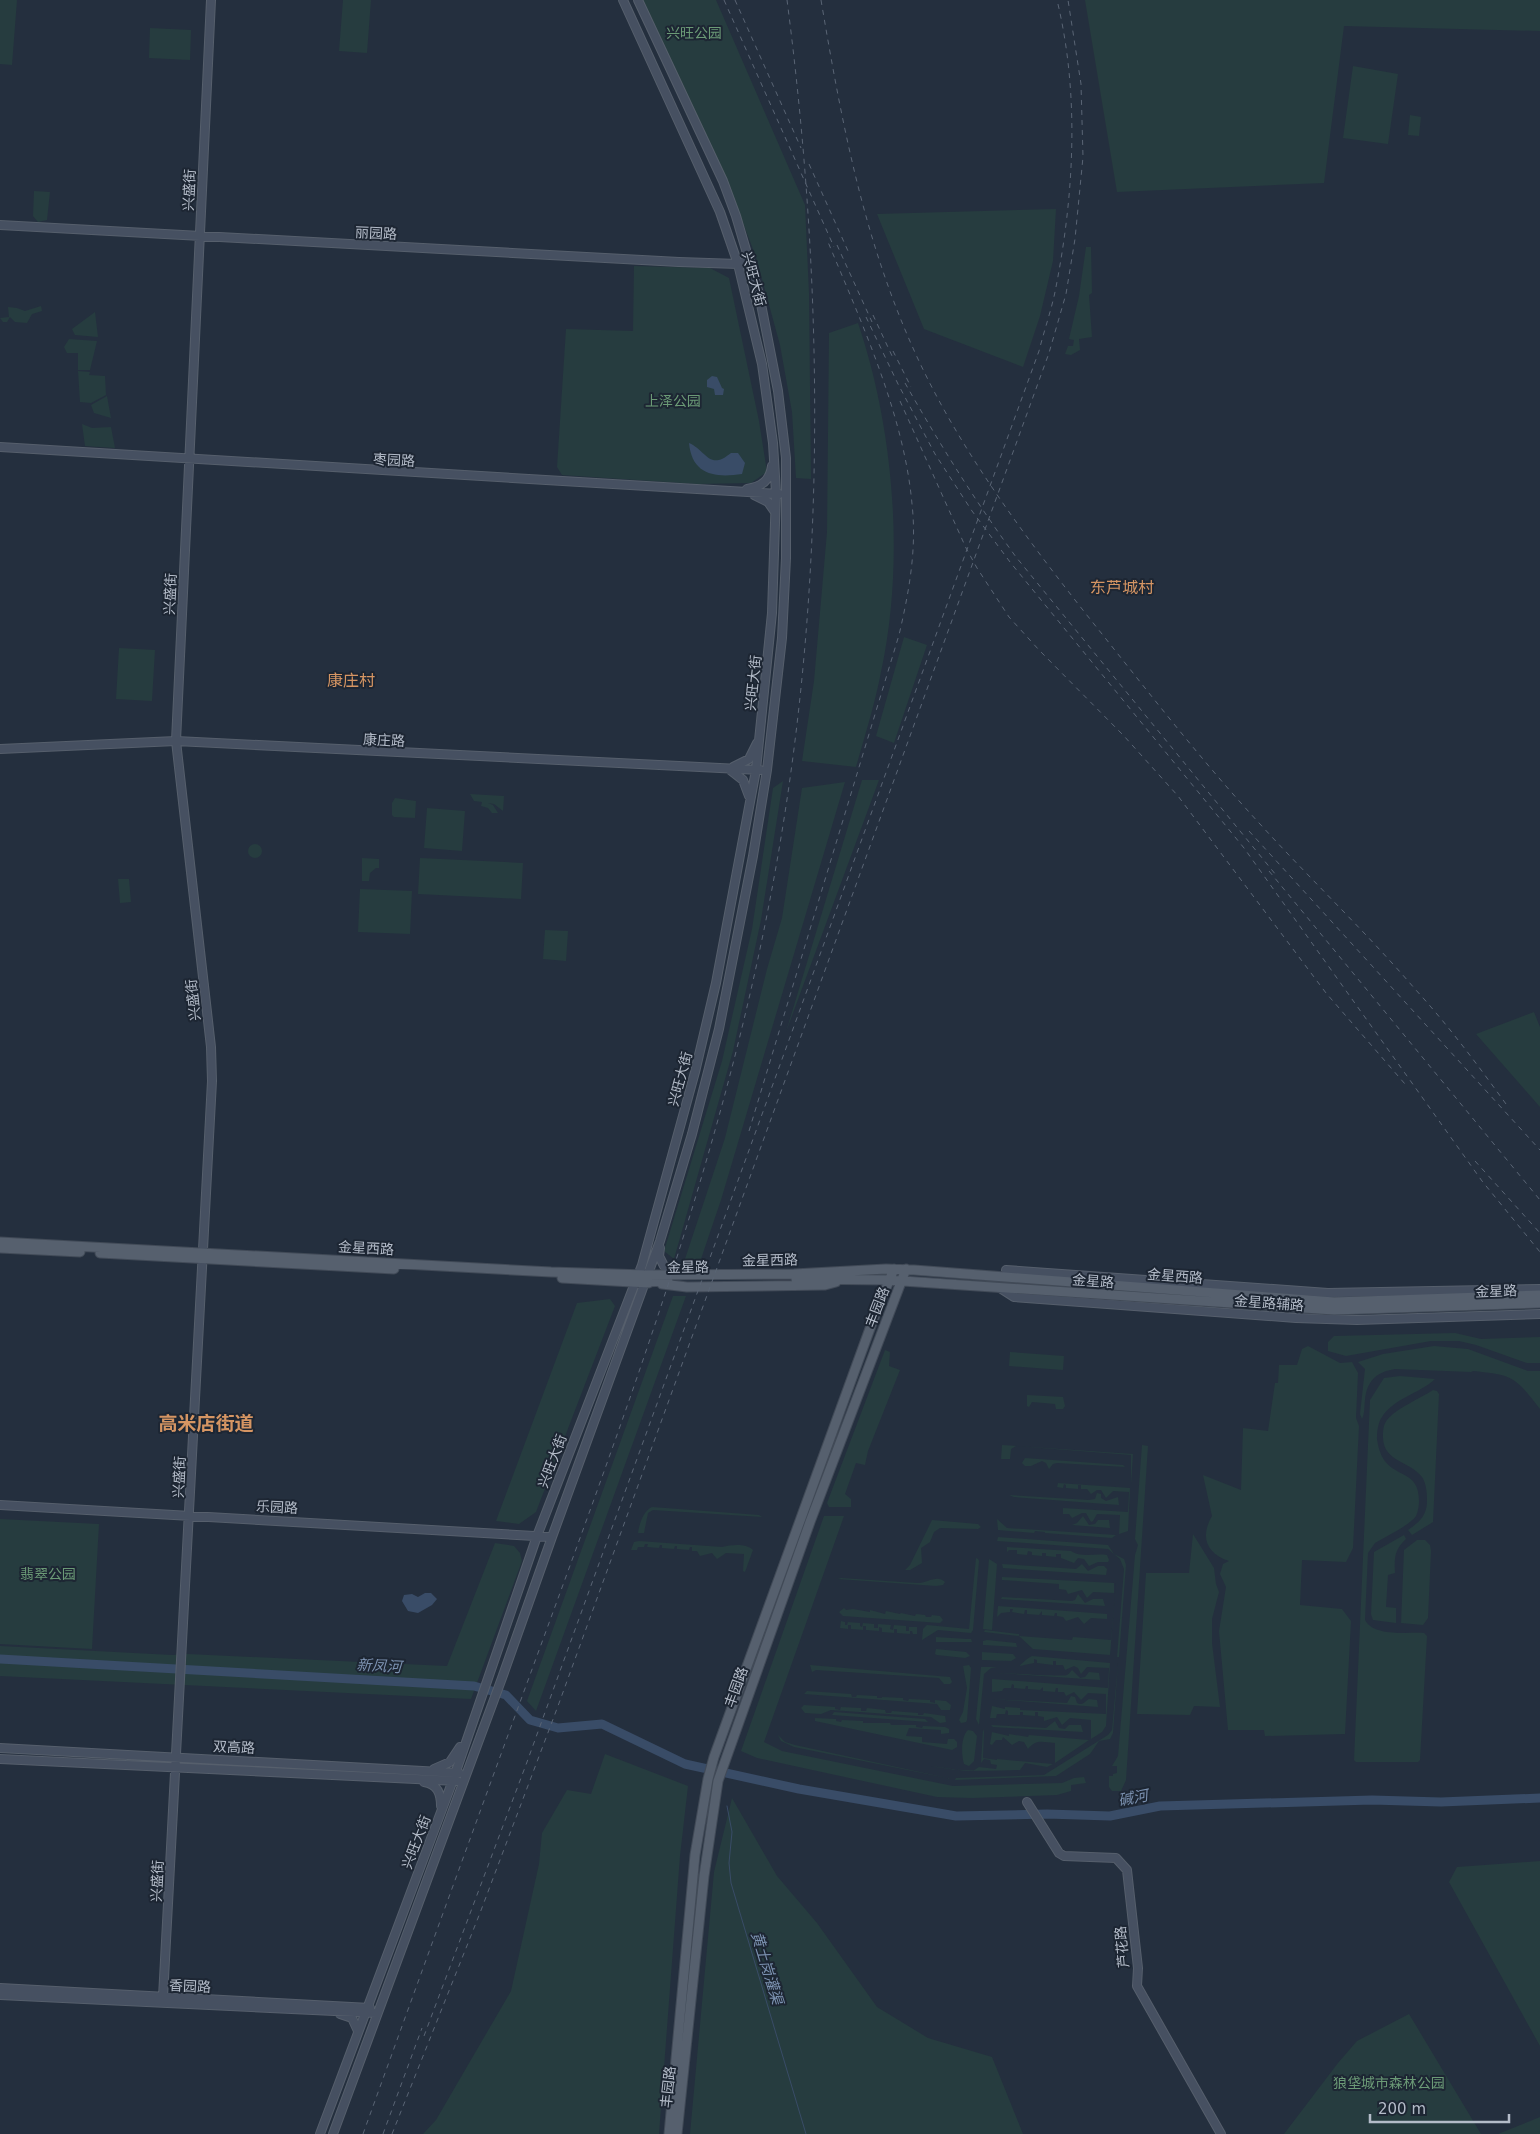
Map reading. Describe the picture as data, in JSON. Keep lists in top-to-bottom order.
{
  "streets": {
    "main road": ["金星西路", "金星路", "丰园路"],
    "street": [
      "兴盛街",
      "丽园路",
      "兴旺大街",
      "枣园路",
      "康庄路",
      "金星路辅路",
      "乐园路",
      "双高路",
      "芦花路",
      "香园路"
    ]
  },
  "crossings": [
    ["兴盛街", "丽园路"],
    ["兴盛街", "枣园路"],
    ["兴盛街", "康庄路"],
    ["兴盛街", "金星西路"],
    ["兴盛街", "乐园路"],
    ["兴盛街", "双高路"],
    ["兴盛街", "香园路"],
    ["丽园路", "兴旺大街"],
    ["兴旺大街", "枣园路"],
    ["兴旺大街", "康庄路"],
    ["兴旺大街", "金星西路"],
    ["兴旺大街", "金星路"],
    ["兴旺大街", "乐园路"],
    ["兴旺大街", "双高路"],
    ["兴旺大街", "香园路"],
    ["金星西路", "金星路"],
    ["金星西路", "丰园路"],
    ["金星路", "金星路辅路"],
    ["金星路", "丰园路"]
  ],
  "districts": ["东芦城村", "康庄村", "高米店街道"],
  "water": ["新凤河", "碱河", "黄土岗灌渠"],
  "parks": [
    "兴旺公园",
    "上泽公园",
    "翡翠公园",
    "狼垡城市森林公园"
  ],
  "scale_bar": "200 m"
}
